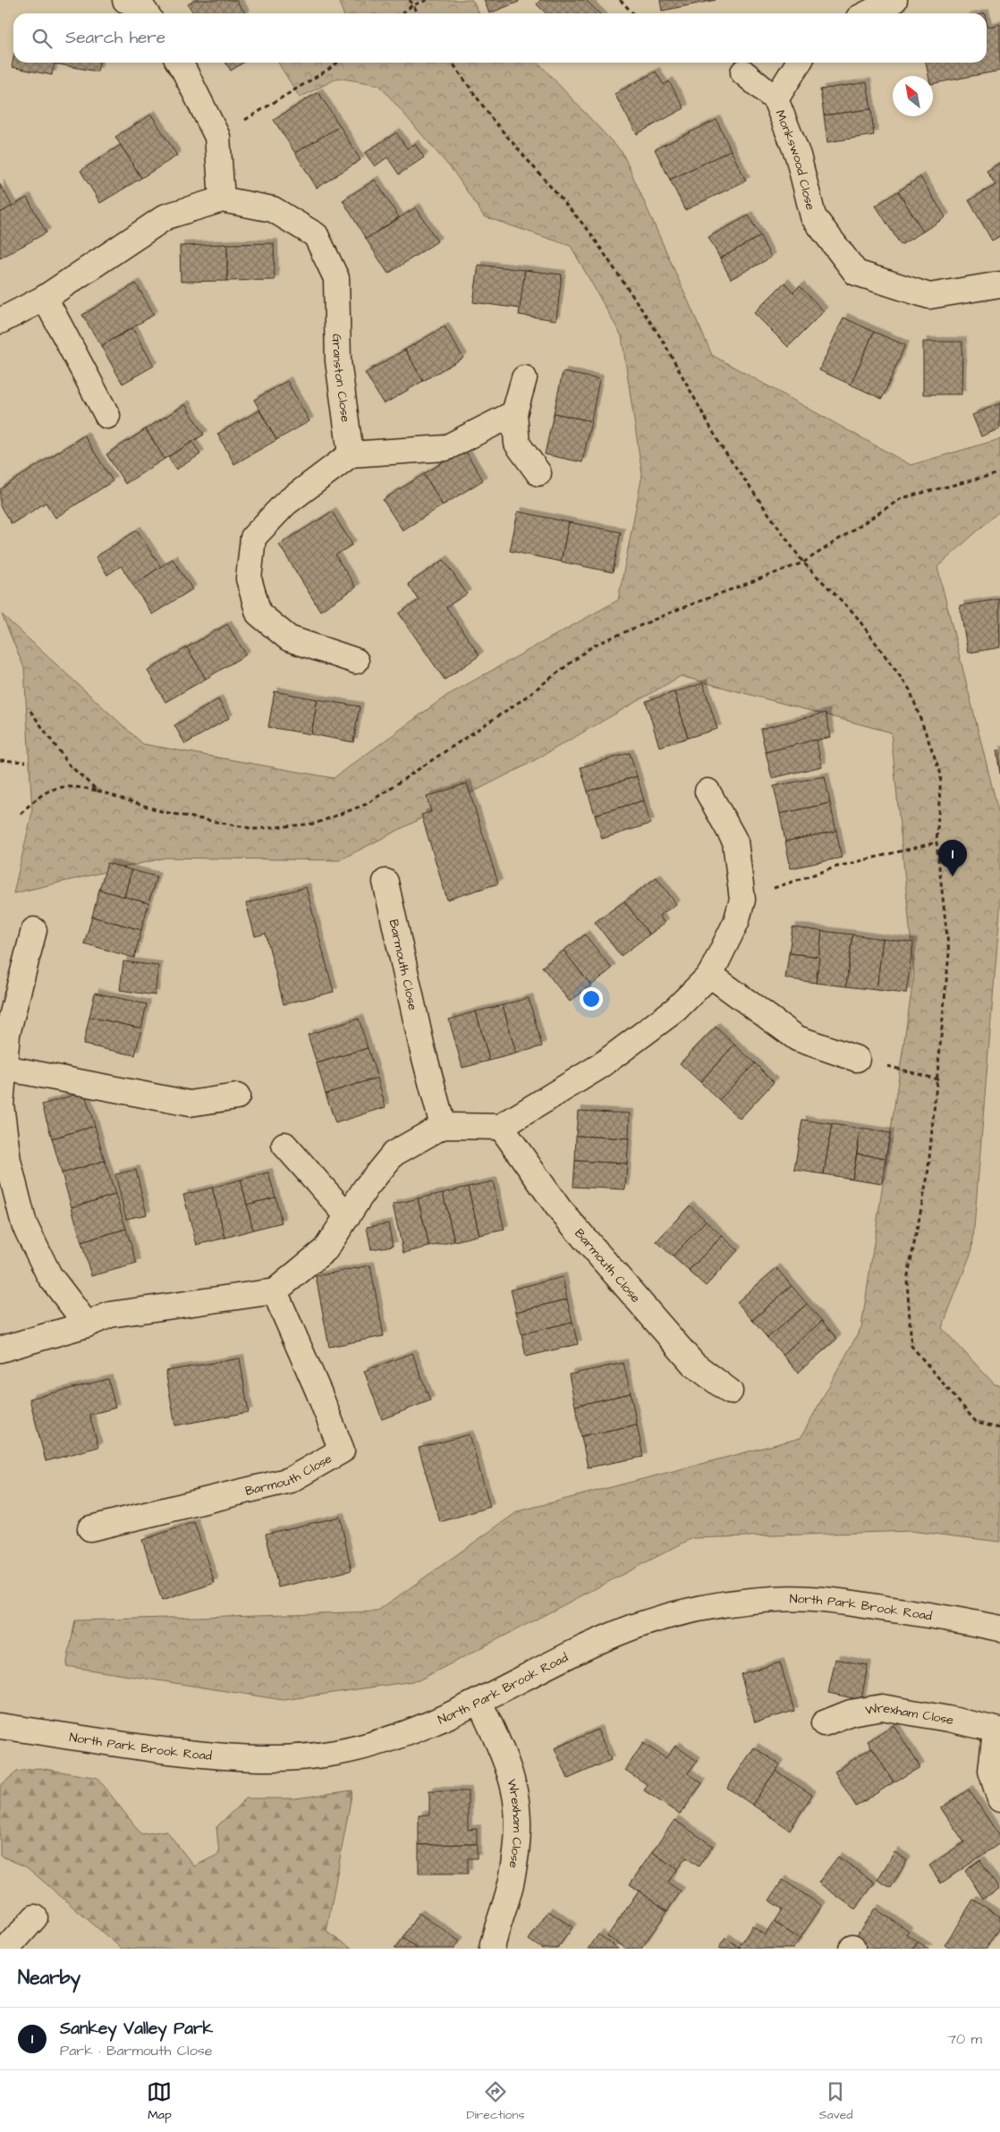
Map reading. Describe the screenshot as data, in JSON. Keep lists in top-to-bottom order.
{
  "streets": {
    "street": [
      "Monkswood Close",
      "Granston Close",
      "Barmouth Close",
      "North Park Brook Road",
      "Wrexham Close"
    ]
  },
  "crossings": [
    ["North Park Brook Road", "Wrexham Close"]
  ],
  "north": "top left",
  "page": {
    "search": "Search here",
    "pins": "1",
    "heading": "Nearby",
    "list": [
      {
        "mark": "1",
        "name": "Sankey Valley Park",
        "note": "Park · Barmouth Close",
        "value": "70 m"
      }
    ],
    "nav": ["Map", "Directions", "Saved"]
  }
}
